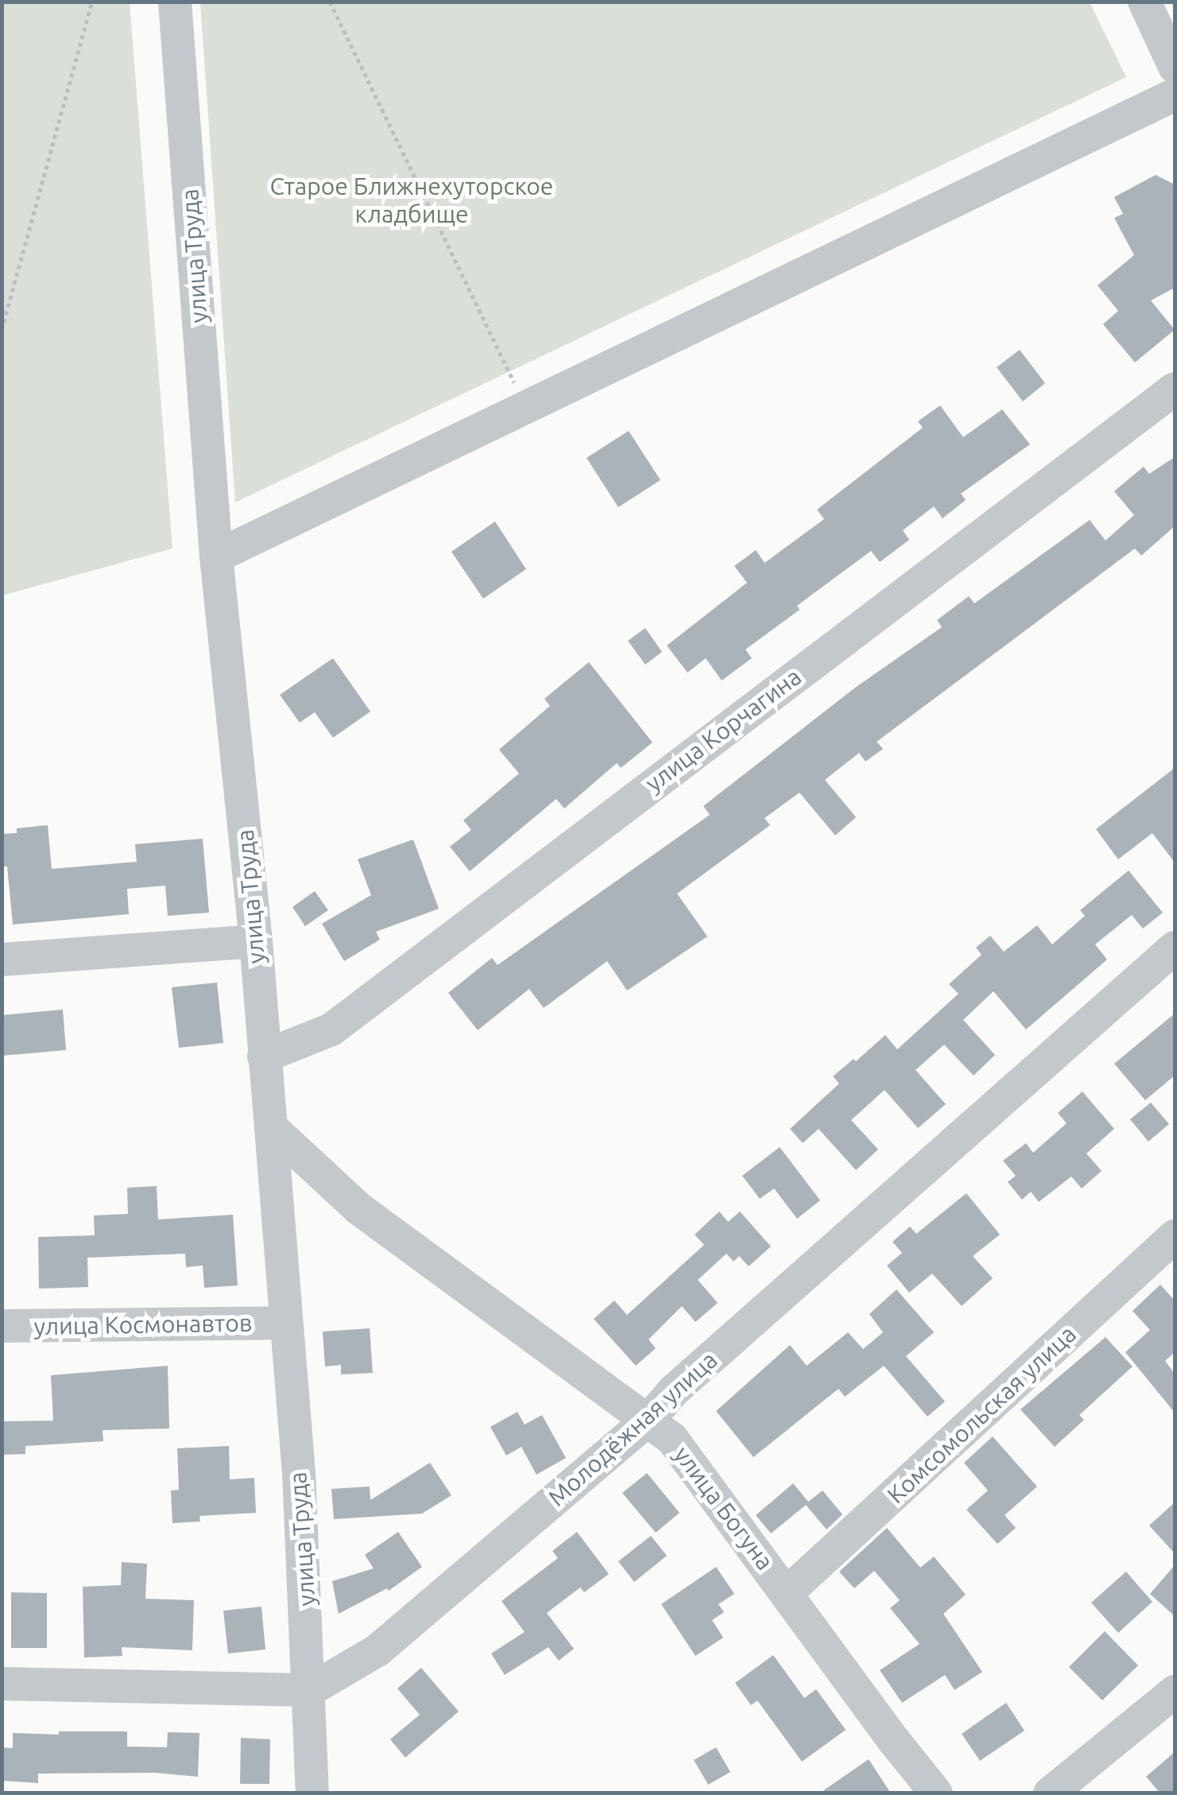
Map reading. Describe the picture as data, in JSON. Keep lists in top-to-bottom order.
{
  "streets": {
    "street": [
      "улица Труда",
      "улица Корчагина",
      "улица Космонавтов",
      "Комсомольская улица",
      "Молодёжная улица",
      "улица Богуна"
    ]
  },
  "crossings": [
    ["улица Труда", "улица Корчагина"],
    ["улица Труда", "улица Космонавтов"],
    ["улица Труда", "Молодёжная улица"],
    ["улица Труда", "улица Богуна"],
    ["Комсомольская улица", "улица Богуна"],
    ["Молодёжная улица", "улица Богуна"]
  ],
  "parks": ["Старое Ближнехуторское кладбище"]
}
